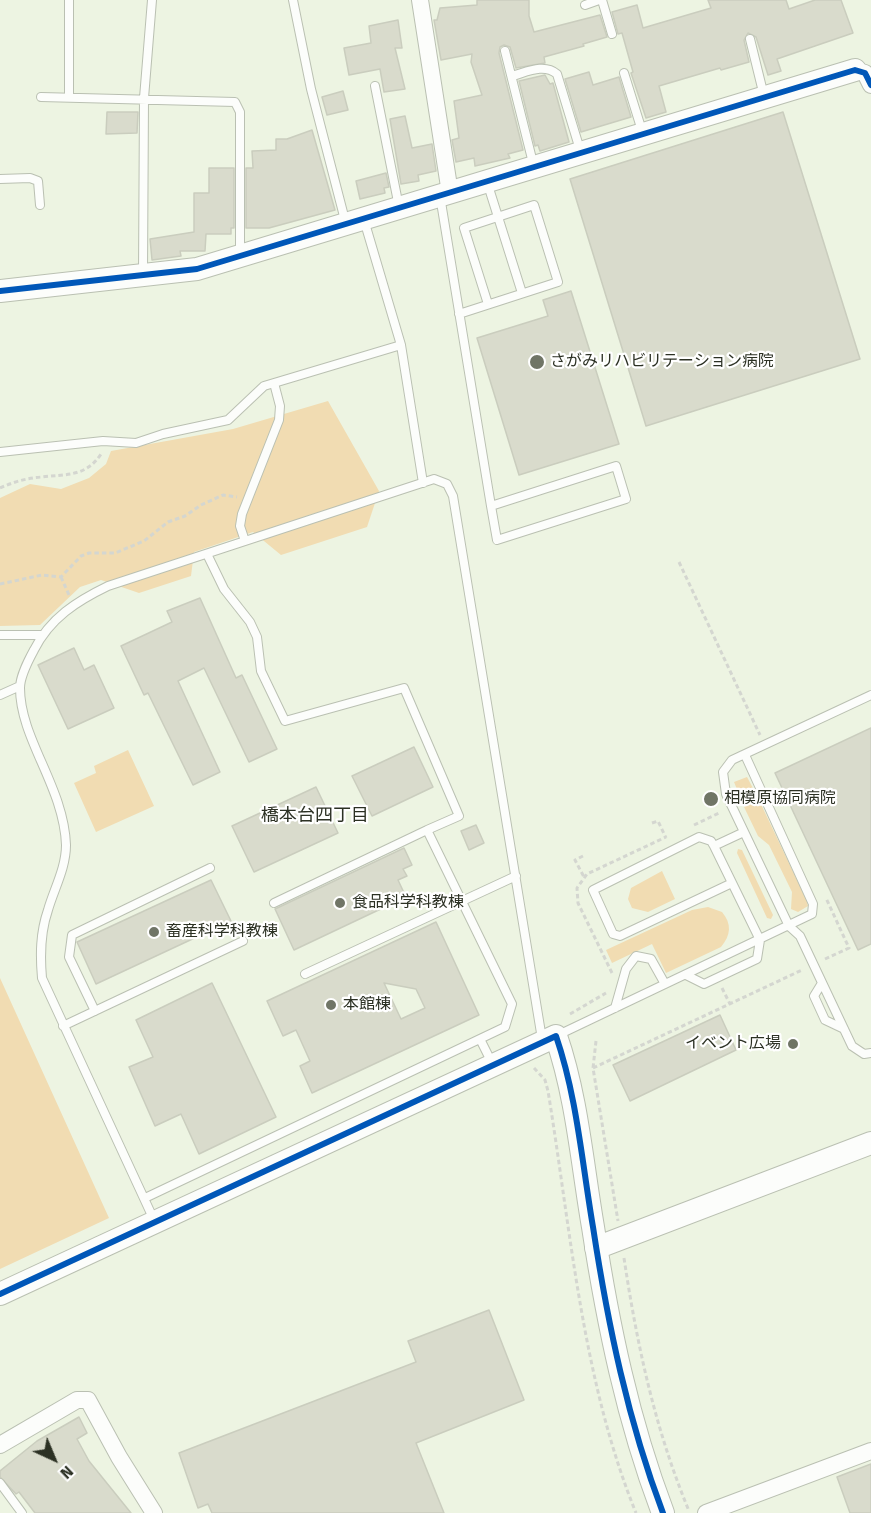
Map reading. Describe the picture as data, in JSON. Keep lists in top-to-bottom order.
{
  "districts": ["橋本台四丁目"],
  "places": [
    "さがみリハビリテーション病院",
    "相模原協同病院",
    "食品科学科教棟",
    "畜産科学科教棟",
    "本館棟",
    "イベント広場"
  ],
  "north": "bottom right"
}
